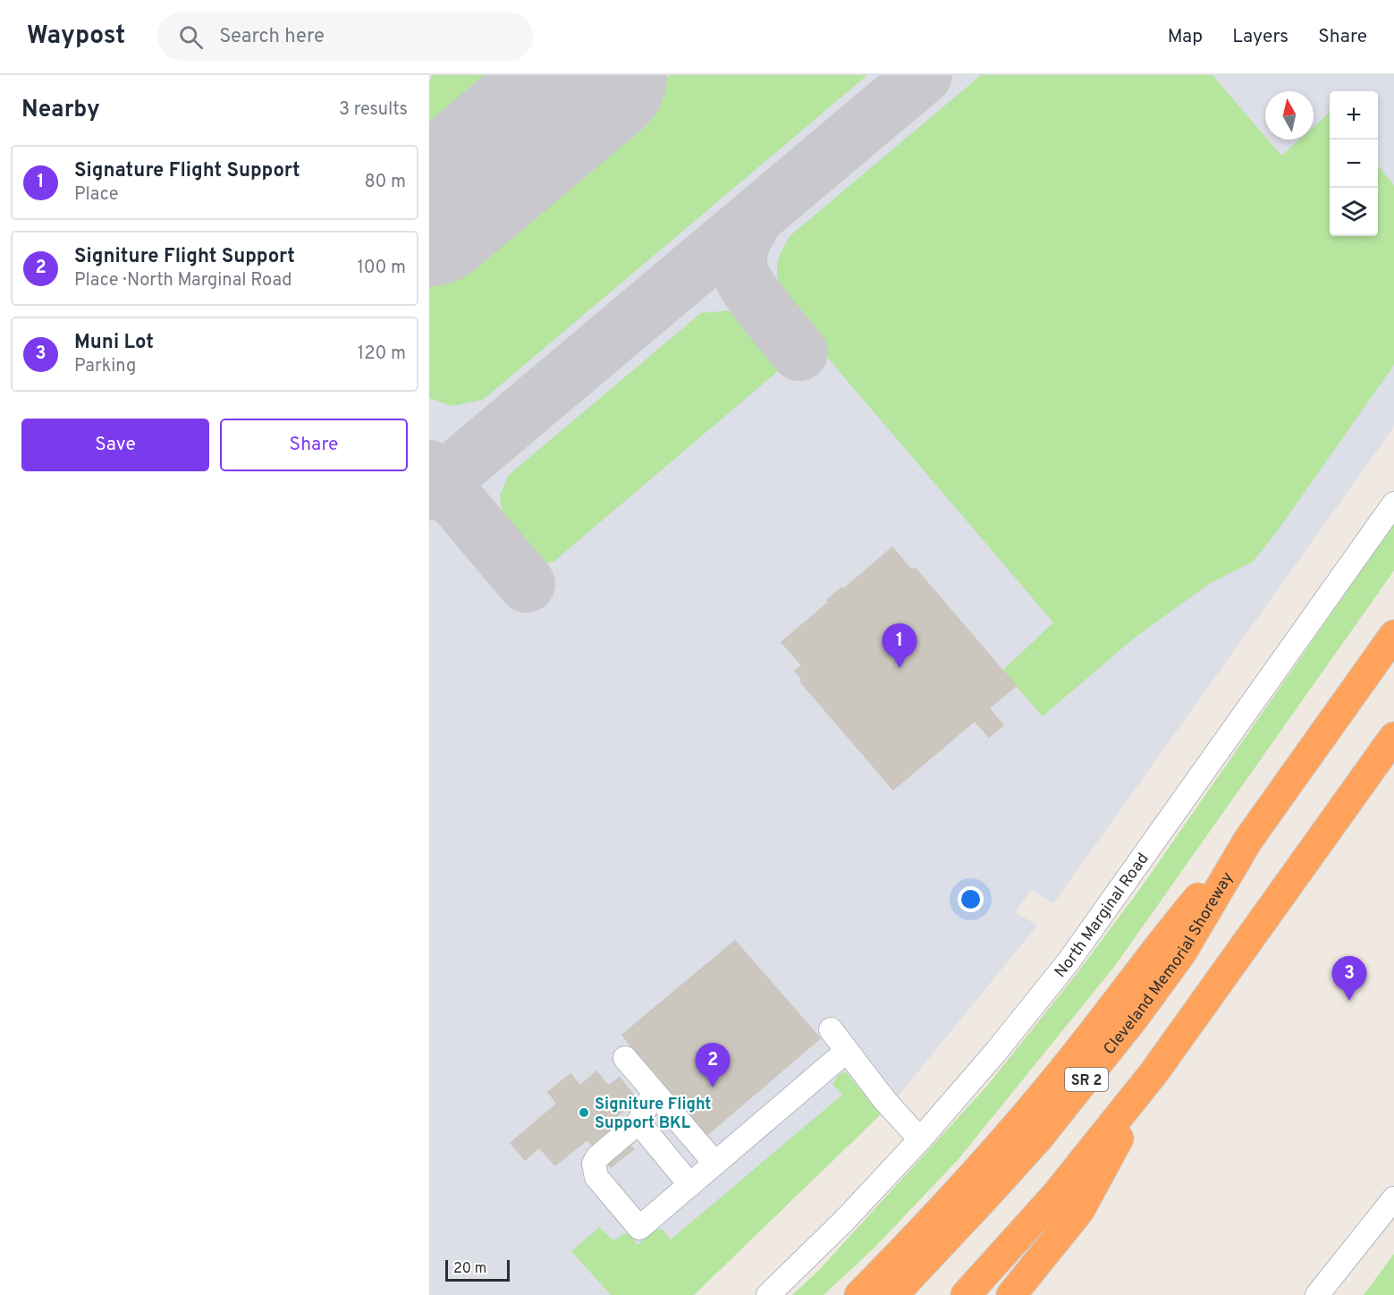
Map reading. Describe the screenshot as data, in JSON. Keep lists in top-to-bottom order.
{
  "streets": {
    "highway": ["Cleveland Memorial Shoreway", "SR 2"],
    "street": ["North Marginal Road"]
  },
  "places": ["Signiture Flight Support BKL"],
  "scale_bar": "20 m",
  "north": "top",
  "page": {
    "header": "Waypost",
    "search": "Search here",
    "nav": ["Map", "Layers", "Share"],
    "heading": ["Nearby", "3 results"],
    "map_buttons": ["+", "−"],
    "list": [
      {
        "mark": "1",
        "name": "Signature Flight Support",
        "note": "Place",
        "value": "80 m"
      },
      {
        "mark": "2",
        "name": "Signiture Flight Support",
        "note": "Place · North Marginal Road",
        "value": "100 m"
      },
      {
        "mark": "3",
        "name": "Muni Lot",
        "note": "Parking",
        "value": "120 m"
      }
    ],
    "buttons": ["Save", "Share"],
    "pins": ["1", "3", "2"],
    "scale": "20 m"
  }
}
